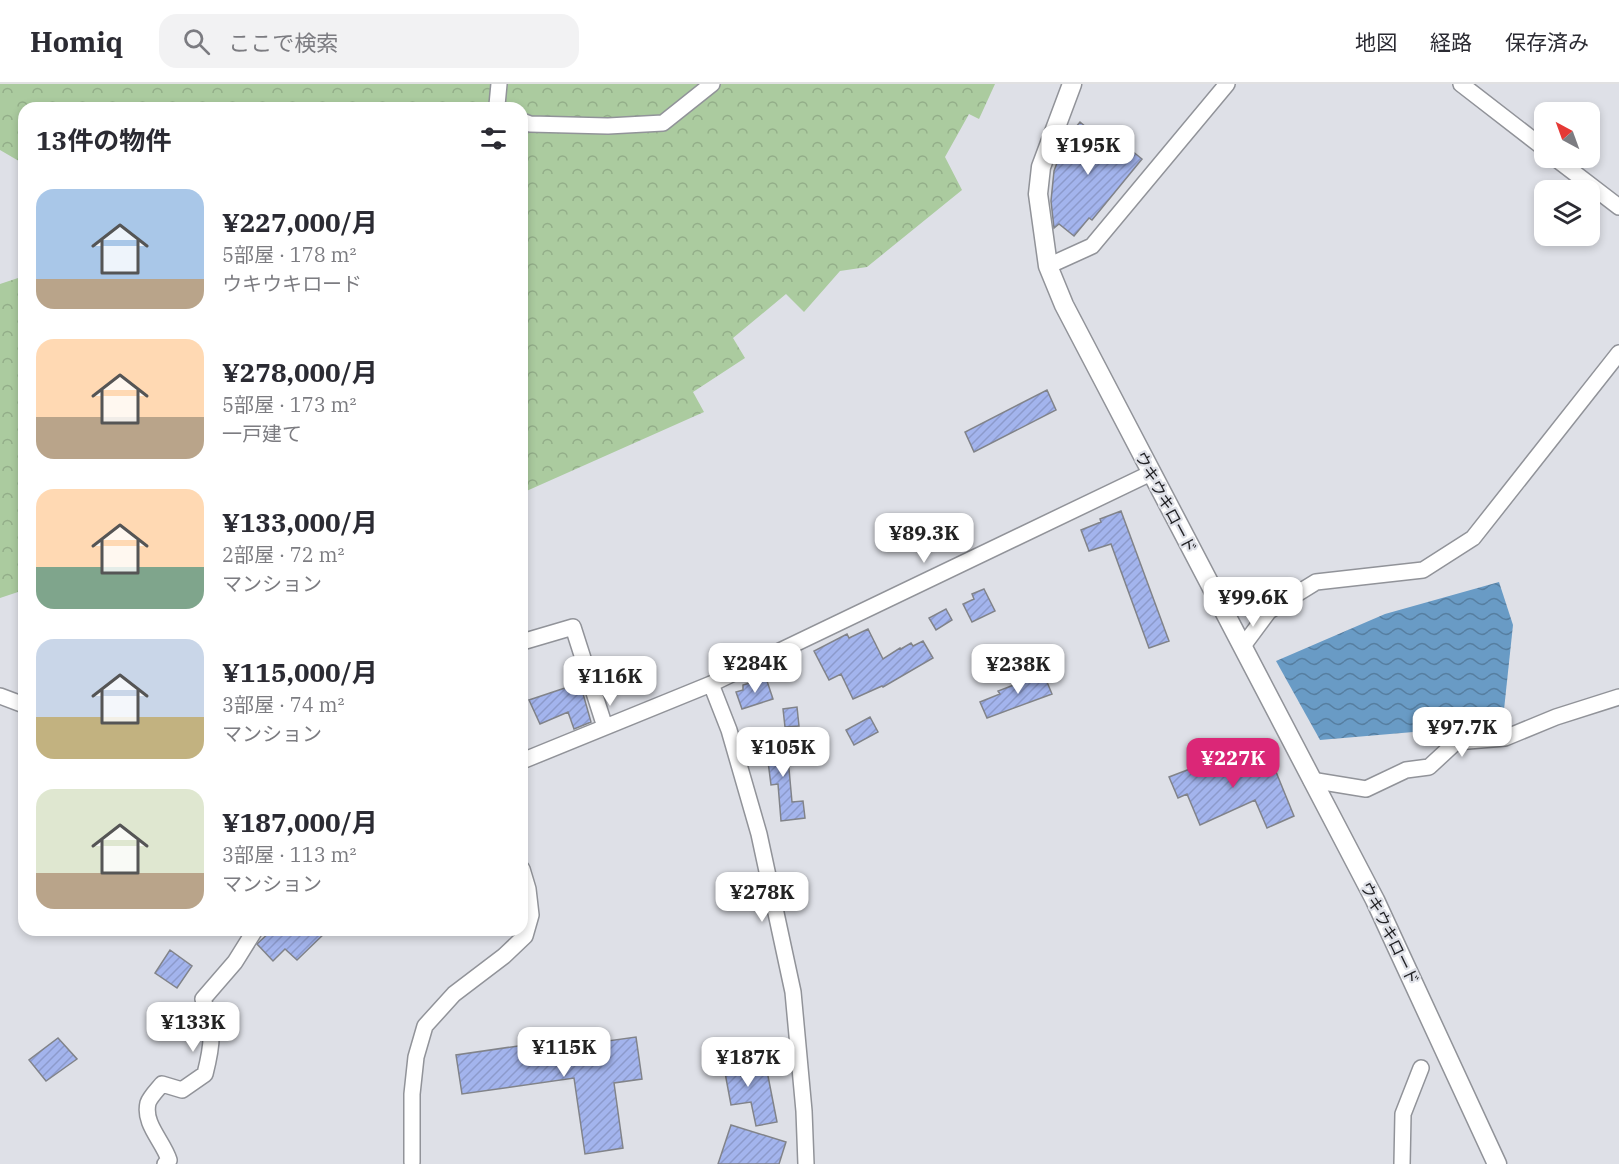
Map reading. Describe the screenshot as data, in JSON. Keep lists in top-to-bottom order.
{
  "streets": {
    "street": ["ウキウキロード"]
  },
  "north": "top left",
  "page": {
    "header": "Homiq",
    "search": "ここで検索",
    "nav": ["地図", "経路", "保存済み"],
    "heading": "13件の物件",
    "price": [
      "¥195K",
      "¥89.3K",
      "¥99.6K",
      "¥284K",
      "¥238K",
      "¥116K",
      "¥97.7K",
      "¥105K",
      "¥227K",
      "¥278K",
      "¥133K",
      "¥115K",
      "¥187K"
    ],
    "list": [
      {
        "name": "¥227,000/月",
        "note": "5部屋 · 178 m² · ウキウキロード"
      },
      {
        "name": "¥278,000/月",
        "note": "5部屋 · 173 m² · 一戸建て"
      },
      {
        "name": "¥133,000/月",
        "note": "2部屋 · 72 m² · マンション"
      },
      {
        "name": "¥115,000/月",
        "note": "3部屋 · 74 m² · マンション"
      },
      {
        "name": "¥187,000/月",
        "note": "3部屋 · 113 m² · マンション"
      }
    ]
  }
}
